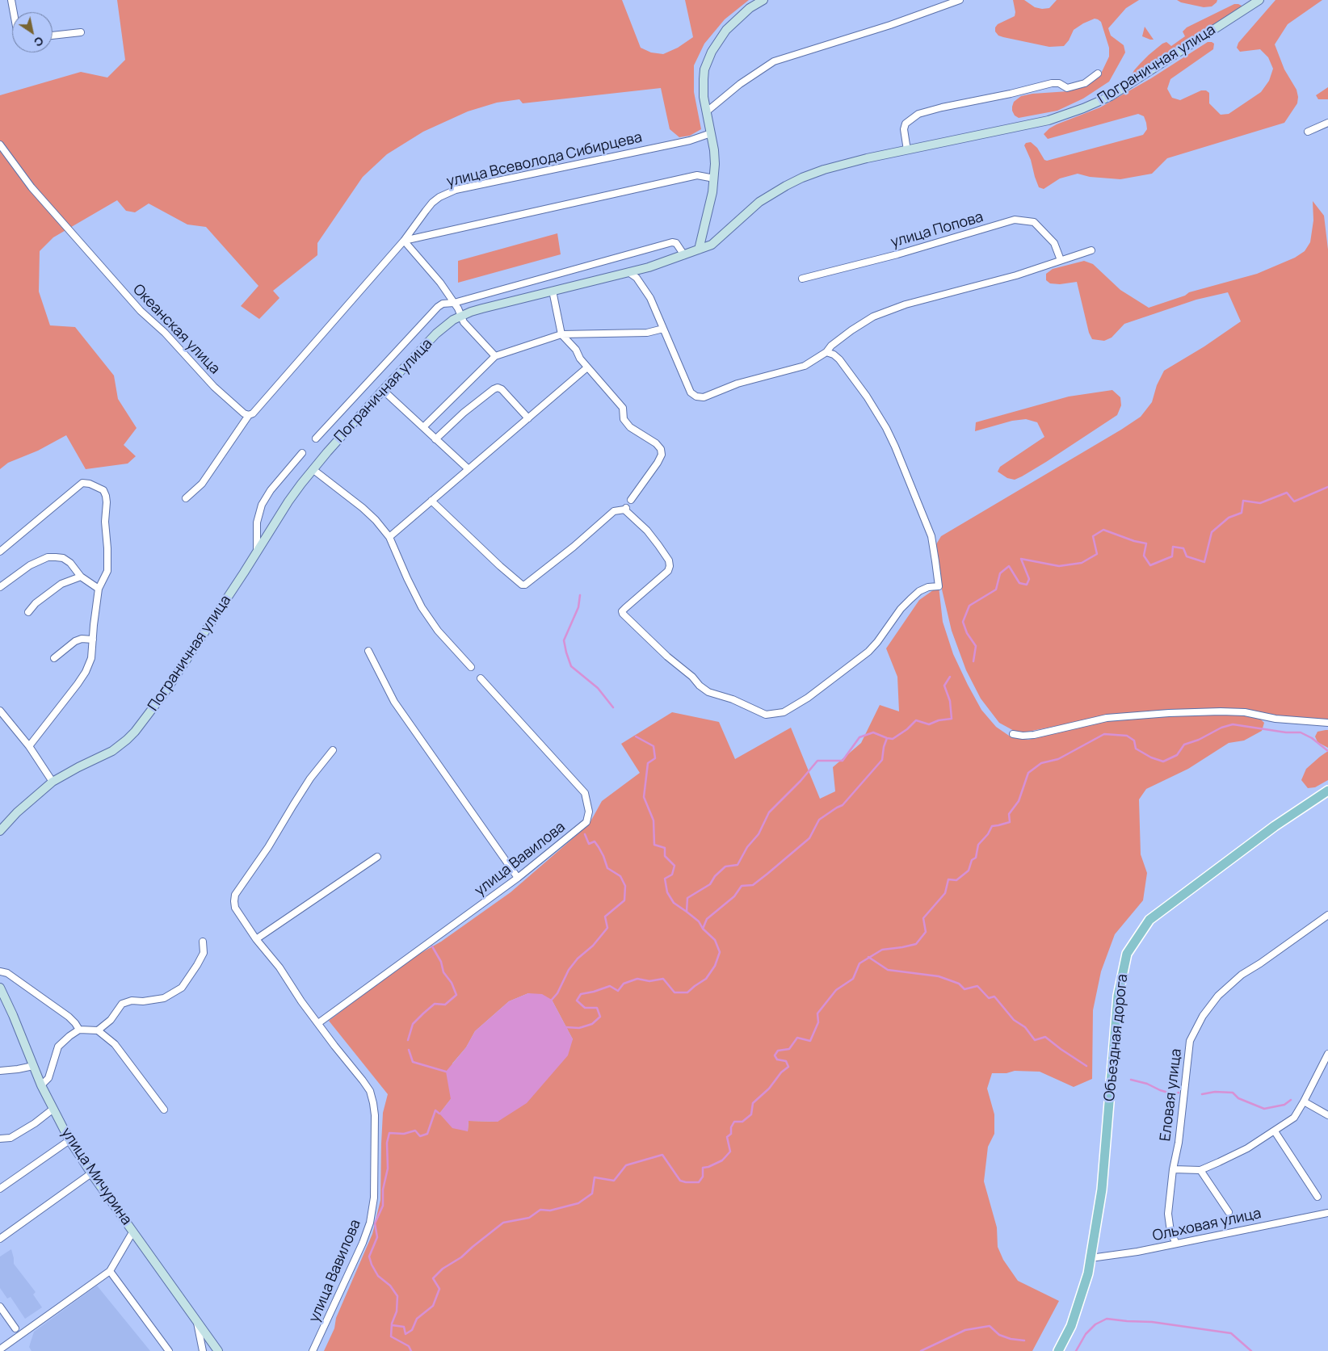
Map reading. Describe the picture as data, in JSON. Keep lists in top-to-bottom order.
{
  "streets": {
    "main road": ["Пограничная улица", "Объездная дорога", "улица Мичурина"],
    "street": [
      "улица Всеволода Сибирцева",
      "улица Попова",
      "Океанская улица",
      "улица Вавилова",
      "Еловая улица",
      "Ольховая улица"
    ]
  },
  "crossings": [
    ["улица Всеволода Сибирцева", "Океанская улица"],
    ["Объездная дорога", "Ольховая улица"],
    ["Еловая улица", "Ольховая улица"]
  ],
  "north": "bottom right"
}
